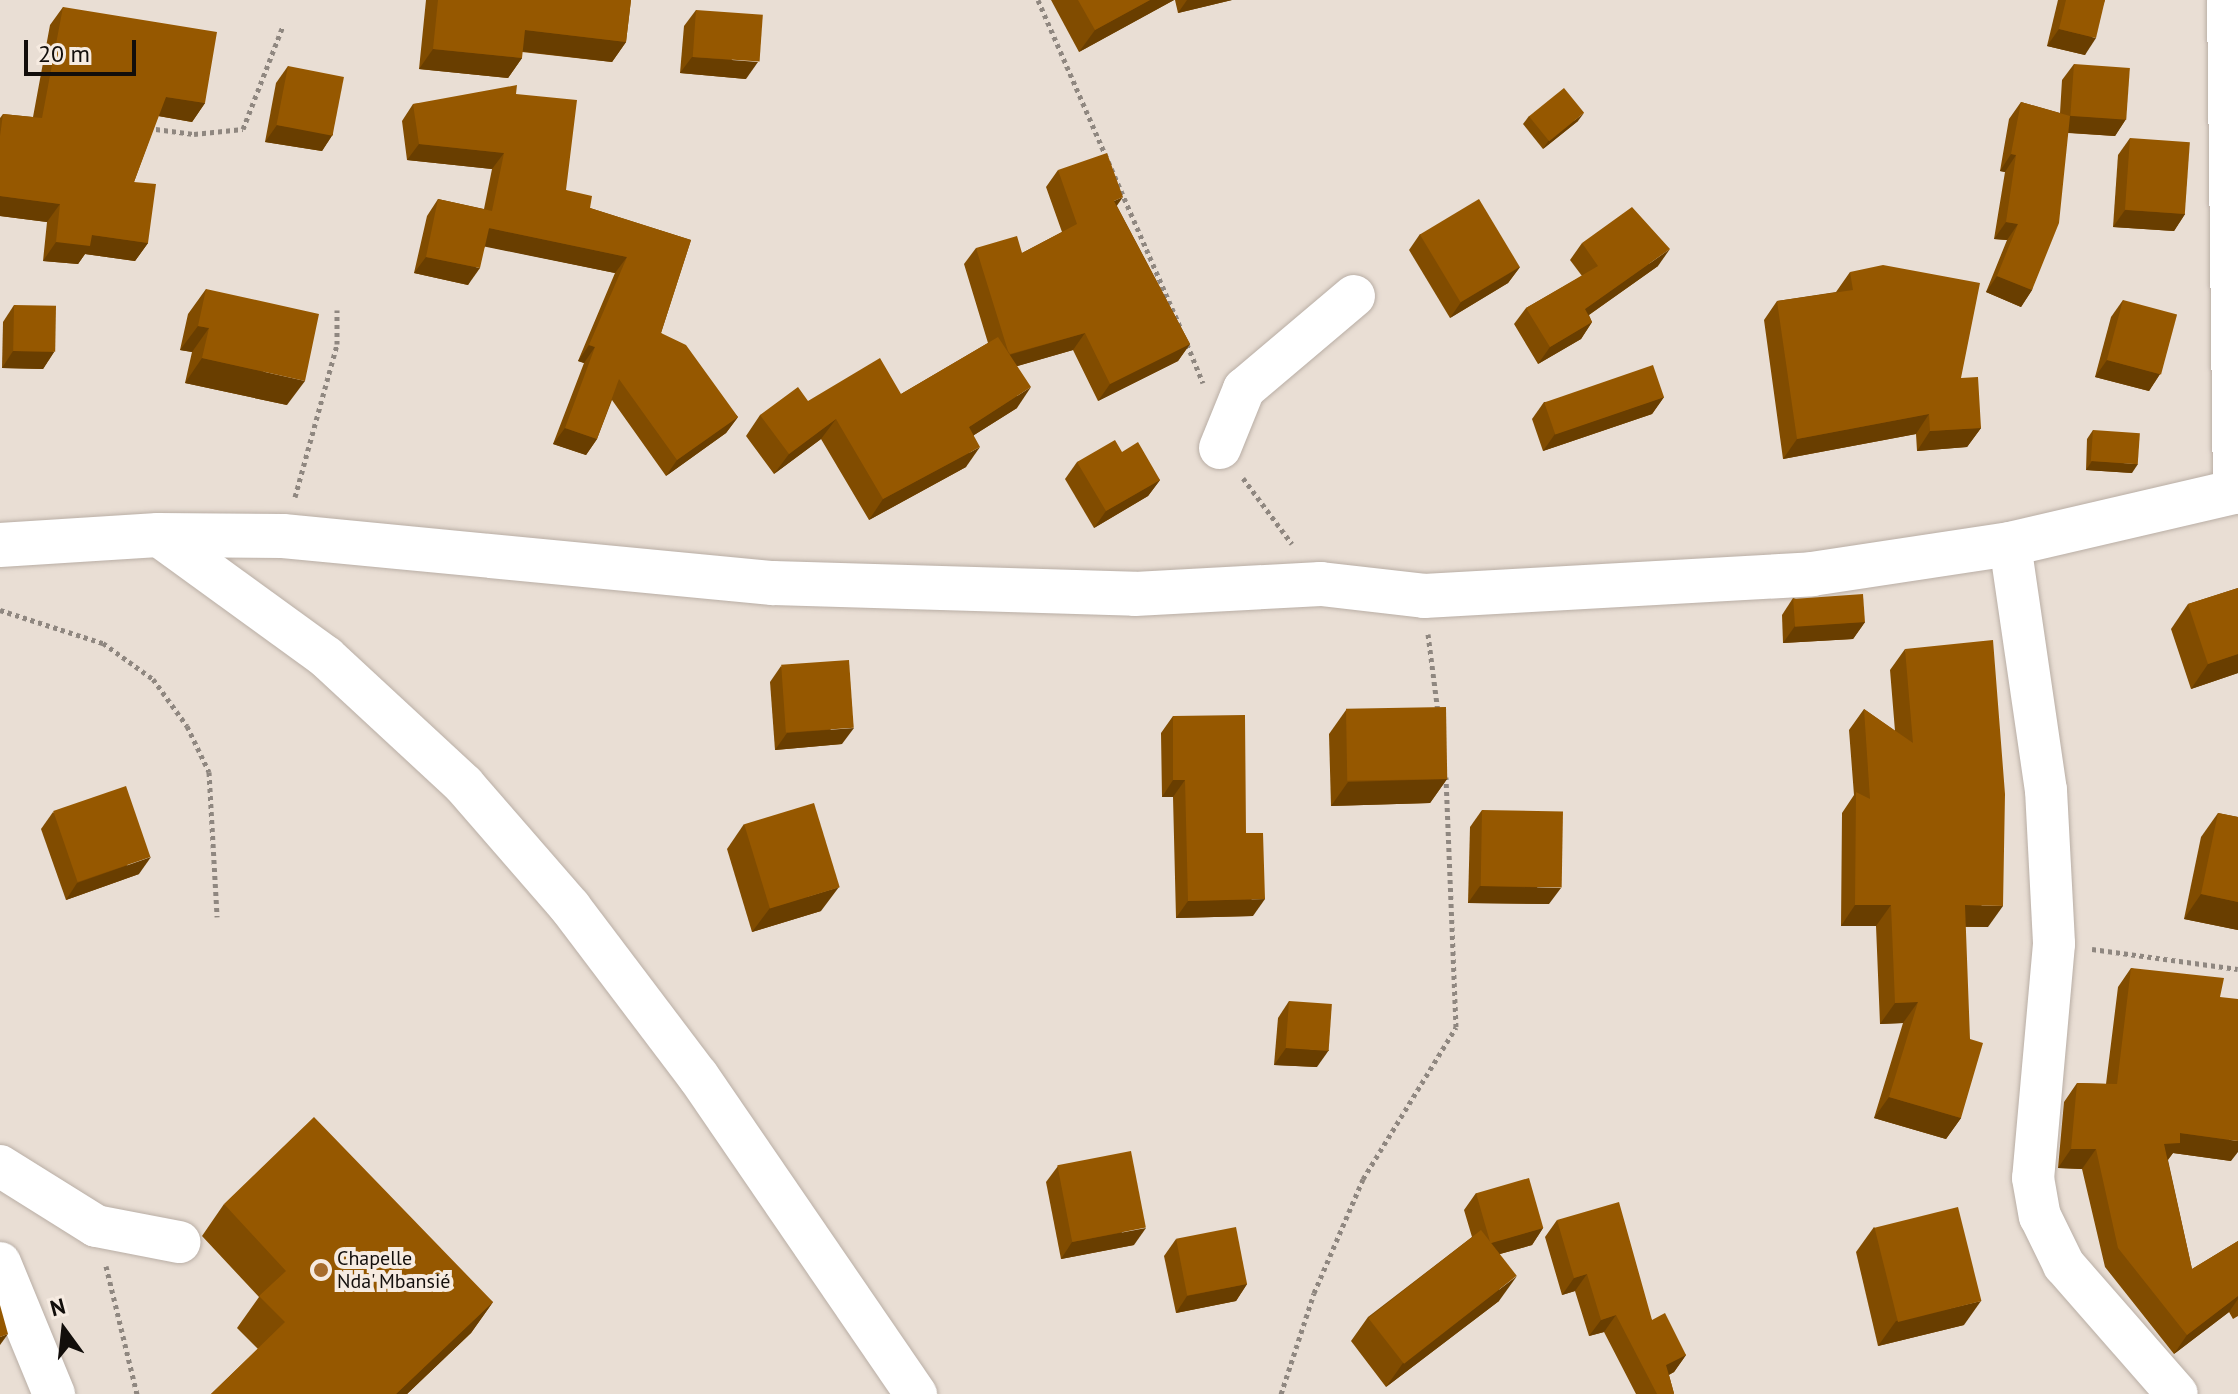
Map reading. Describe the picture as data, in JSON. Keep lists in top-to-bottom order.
{
  "places": ["Chapelle Nda' Mbansié"],
  "scale_bar": "20 m",
  "north": "top"
}
